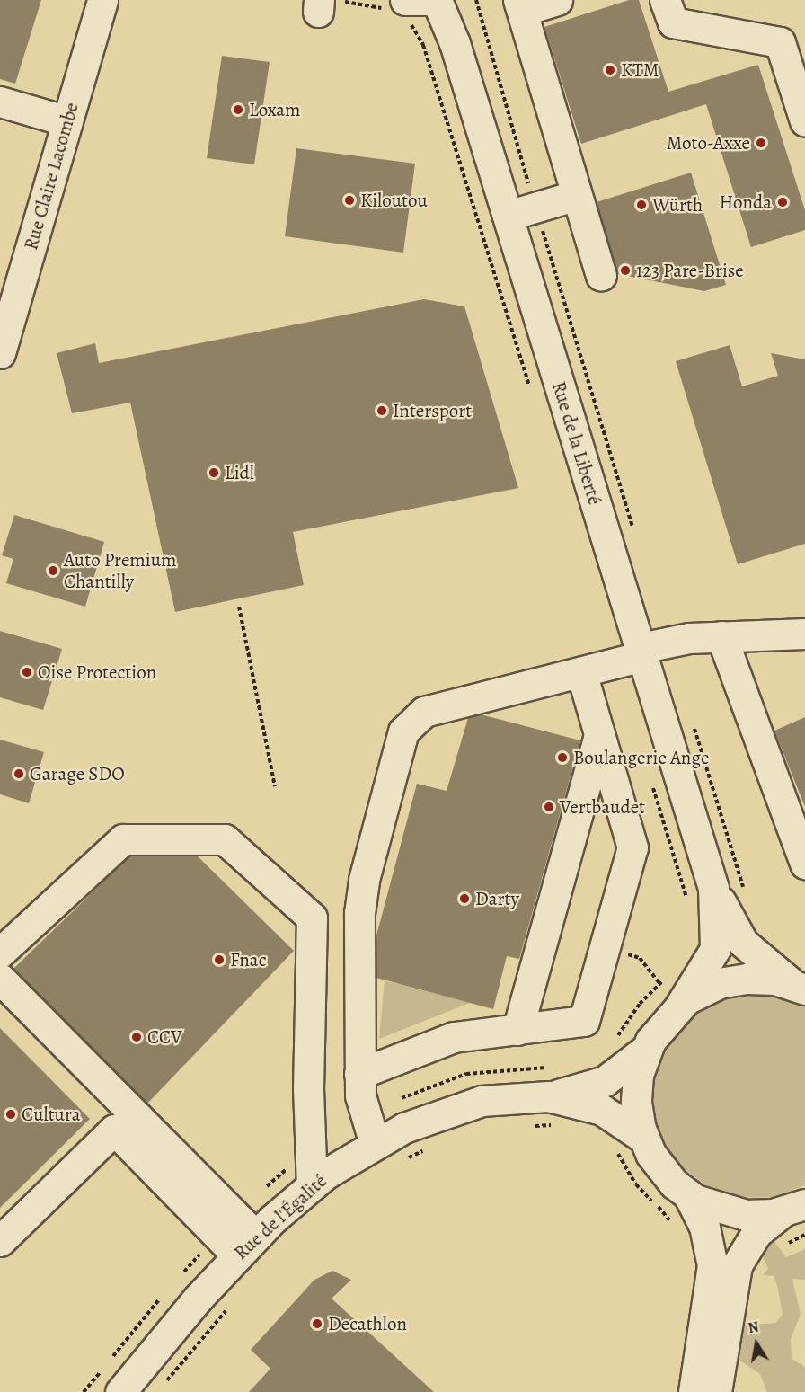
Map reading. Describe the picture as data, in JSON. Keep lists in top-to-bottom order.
{
  "streets": {
    "street": ["Rue Claire Lacombe", "Rue de la Liberté", "Rue de l'Égalité"]
  },
  "crossings": [
    ["Rue de la Liberté", "Rue de l'Égalité"]
  ],
  "places": [
    "KTM",
    "Loxam",
    "Moto-Axxe",
    "Kiloutou",
    "Honda",
    "Würth",
    "123 Pare-Brise",
    "Intersport",
    "Lidl",
    "Auto Premium Chantilly",
    "Oise Protection",
    "Boulangerie Ange",
    "Garage SDO",
    "Vertbaudet",
    "Darty",
    "Fnac",
    "CCV",
    "Cultura",
    "Decathlon"
  ],
  "north": "top"
}
